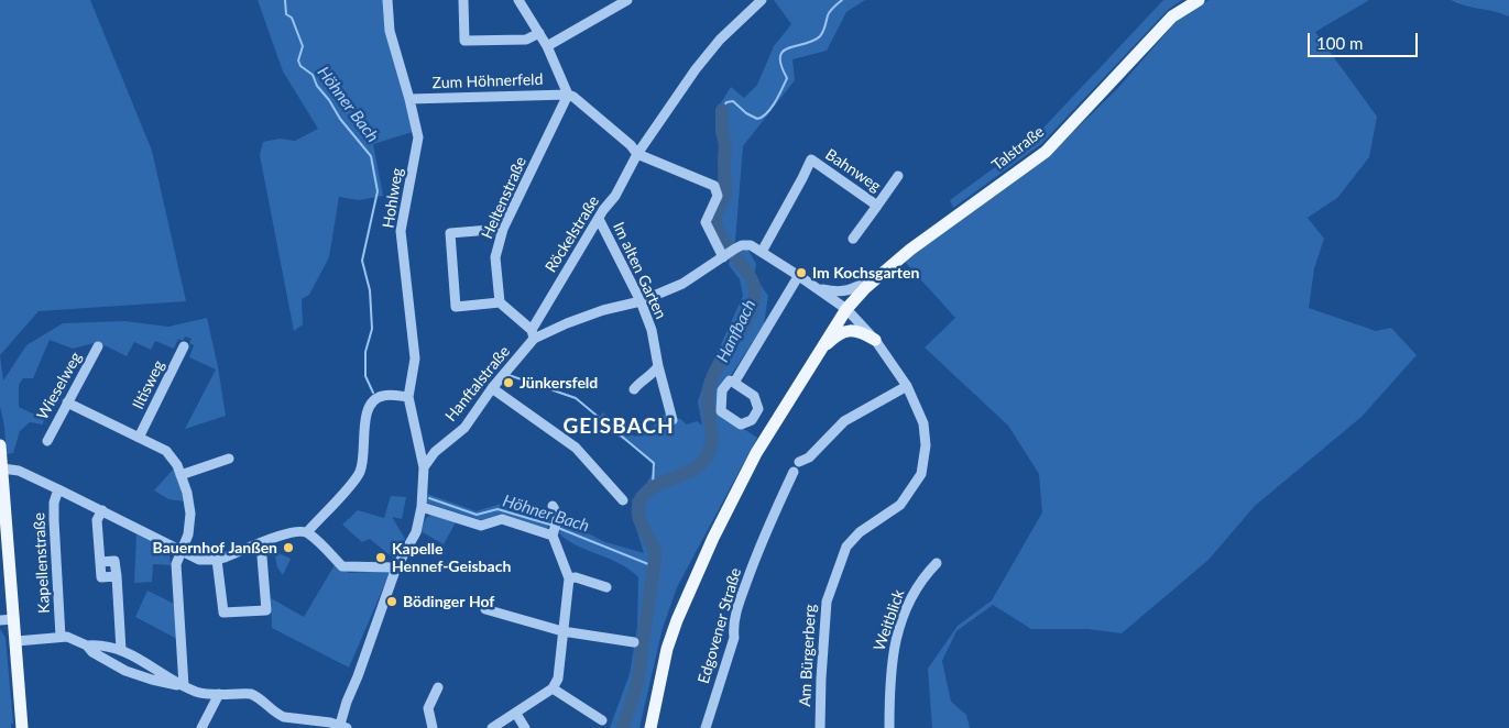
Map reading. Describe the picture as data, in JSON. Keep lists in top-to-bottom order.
{
  "streets": {
    "main road": ["Talstraße"],
    "street": [
      "Zum Höhnerfeld",
      "Bahnweg",
      "Hohlweg",
      "Heltenstraße",
      "Röckelstraße",
      "Im alten Garten",
      "Hanftalstraße",
      "Iltisweg",
      "Wieselweg",
      "Kapellenstraße",
      "Weitblick",
      "Edgovener Straße",
      "Am Bürgerberg"
    ]
  },
  "crossings": [
    ["Zum Höhnerfeld", "Hohlweg"],
    ["Zum Höhnerfeld", "Heltenstraße"],
    ["Talstraße", "Am Bürgerberg"],
    ["Hohlweg", "Hanftalstraße"],
    ["Röckelstraße", "Im alten Garten"],
    ["Röckelstraße", "Hanftalstraße"],
    ["Im alten Garten", "Hanftalstraße"]
  ],
  "districts": ["GEISBACH"],
  "water": ["Höhner Bach", "Hanfbach"],
  "places": [
    "Im Kochsgarten",
    "Jünkersfeld",
    "Bauernhof Janßen",
    "Kapelle Hennef-Geisbach",
    "Bödinger Hof"
  ],
  "scale_bar": "100 m"
}
